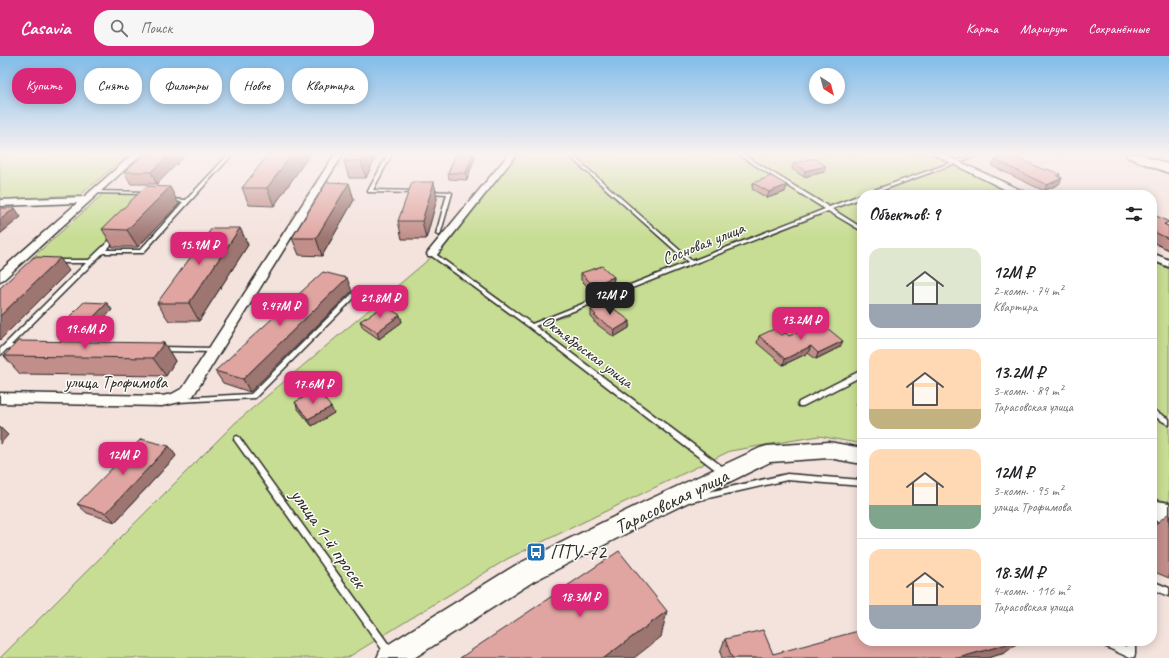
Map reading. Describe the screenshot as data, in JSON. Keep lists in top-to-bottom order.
{
  "streets": {
    "street": ["улица Трофимова", "Тарасовская улица"],
    "lane": ["Сосновая улица", "Октябрьская улица", "улица 1-й просек"]
  },
  "crossings": [
    ["Сосновая улица", "Октябрьская улица"],
    ["Октябрьская улица", "Тарасовская улица"],
    ["Тарасовская улица", "улица 1-й просек"]
  ],
  "places": {
    "bus stop": ["ПТУ-72"]
  },
  "north": "bottom right",
  "page": {
    "header": "Casavia",
    "search": "Поиск",
    "nav": ["Карта", "Маршрут", "Сохранённые"],
    "chip": [
      "Купить",
      "Снять",
      "Фильтры",
      "Новое",
      "Квартира"
    ],
    "heading": "Объектов: 9",
    "price": [
      "15.9M ₽",
      "12M ₽",
      "21.8M ₽",
      "9.47M ₽",
      "13.2M ₽",
      "19.6M ₽",
      "17.6M ₽",
      "12M ₽",
      "18.3M ₽"
    ],
    "list": [
      {
        "name": "12M ₽",
        "note": "2-комн. · 74 m² · Квартира"
      },
      {
        "name": "13.2M ₽",
        "note": "3-комн. · 89 m² · Тарасовская улица"
      },
      {
        "name": "12M ₽",
        "note": "3-комн. · 95 m² · улица Трофимова"
      },
      {
        "name": "18.3M ₽",
        "note": "4-комн. · 116 m² · Тарасовская улица"
      }
    ]
  }
}
